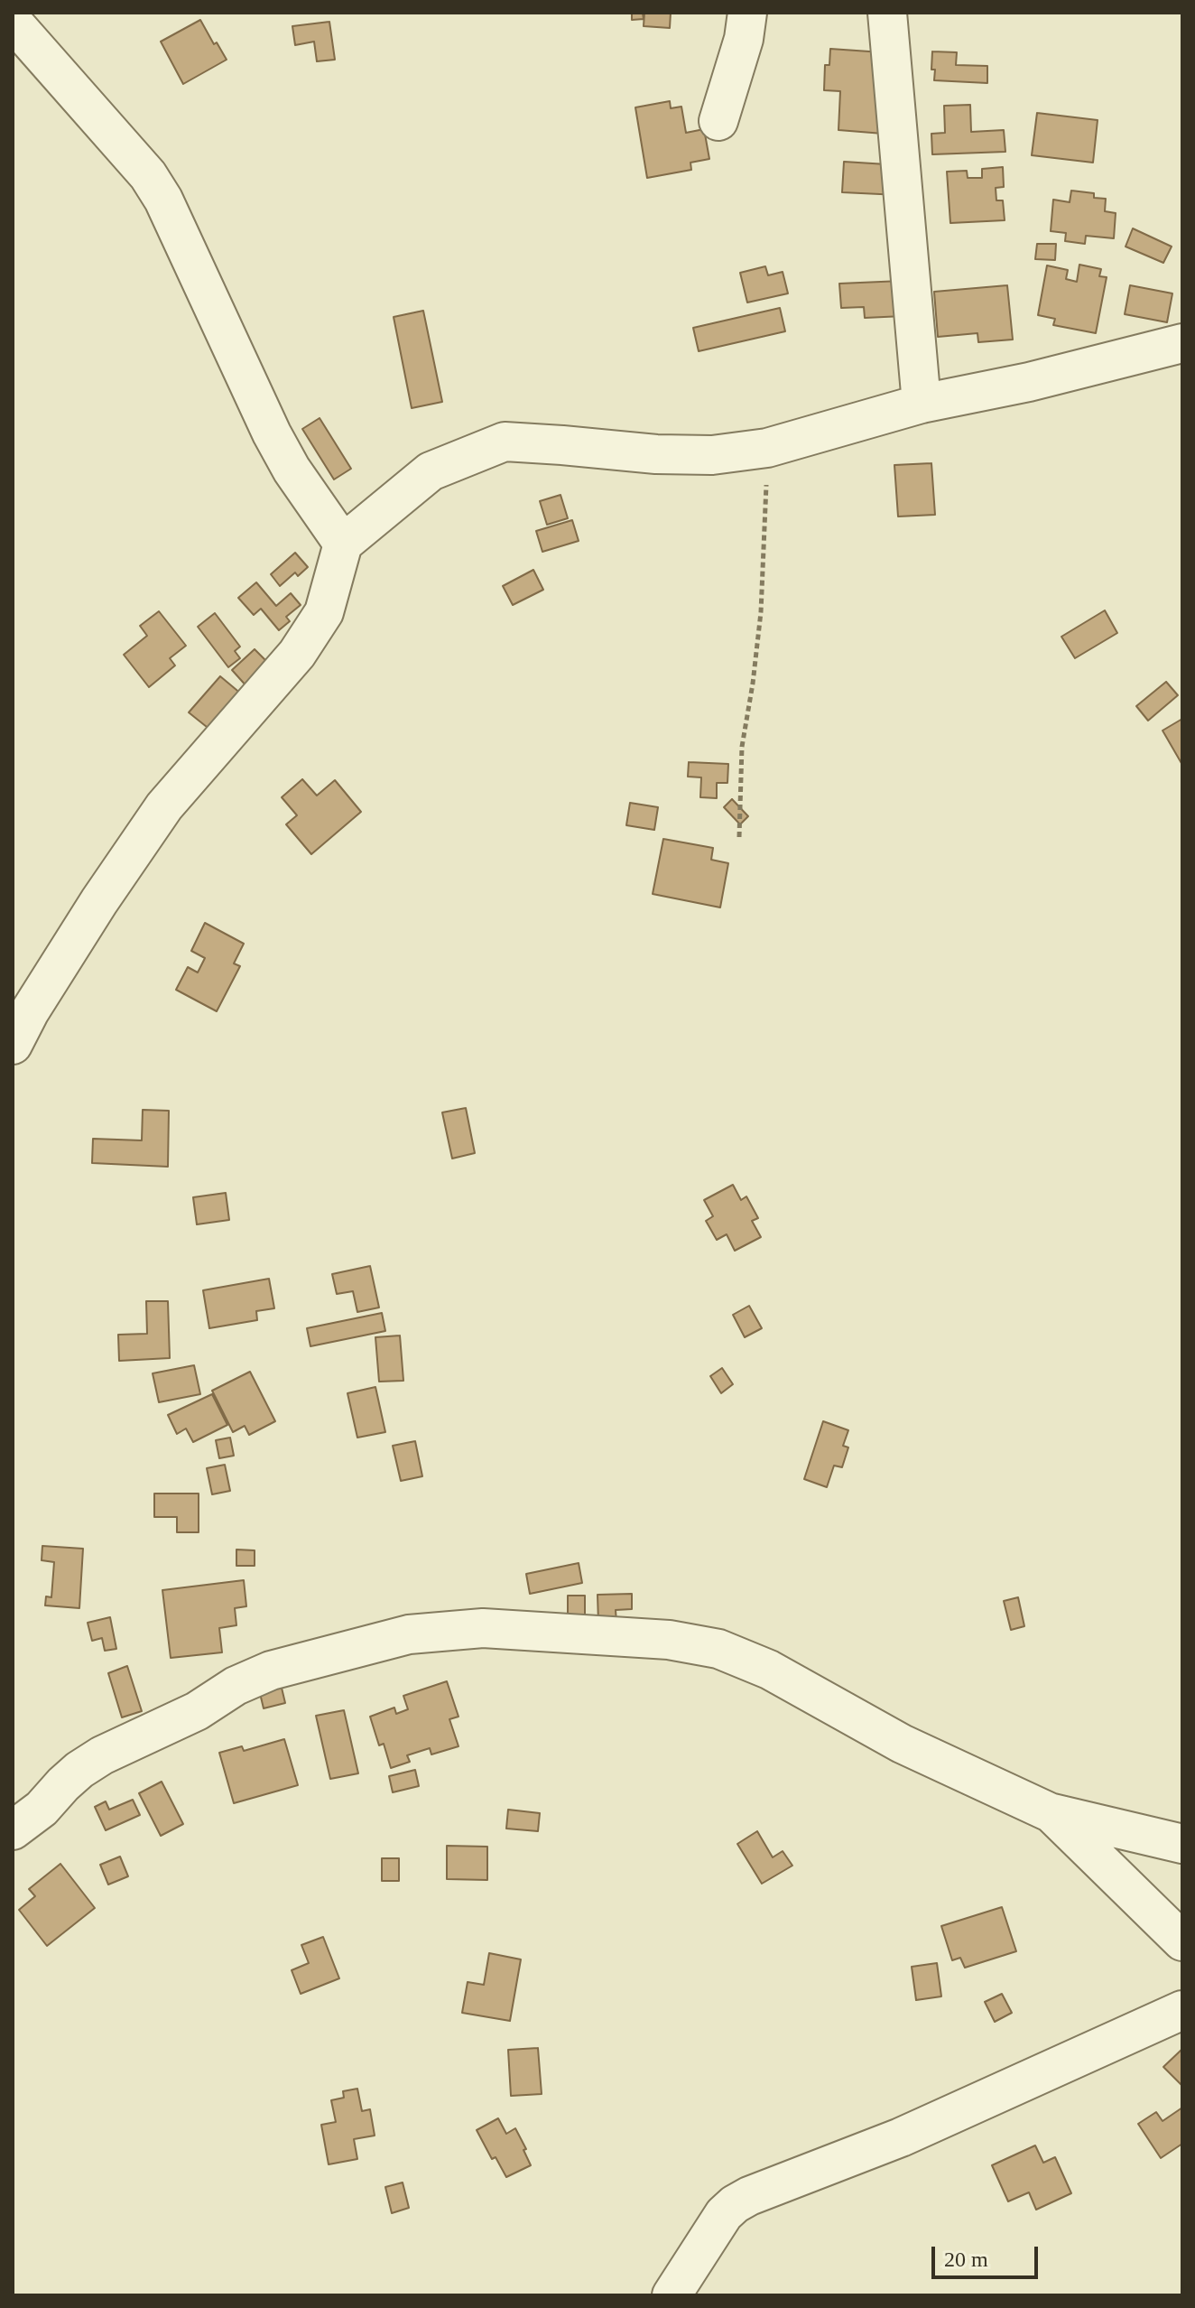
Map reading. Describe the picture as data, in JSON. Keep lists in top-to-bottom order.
{
  "scale_bar": "20 m"
}
